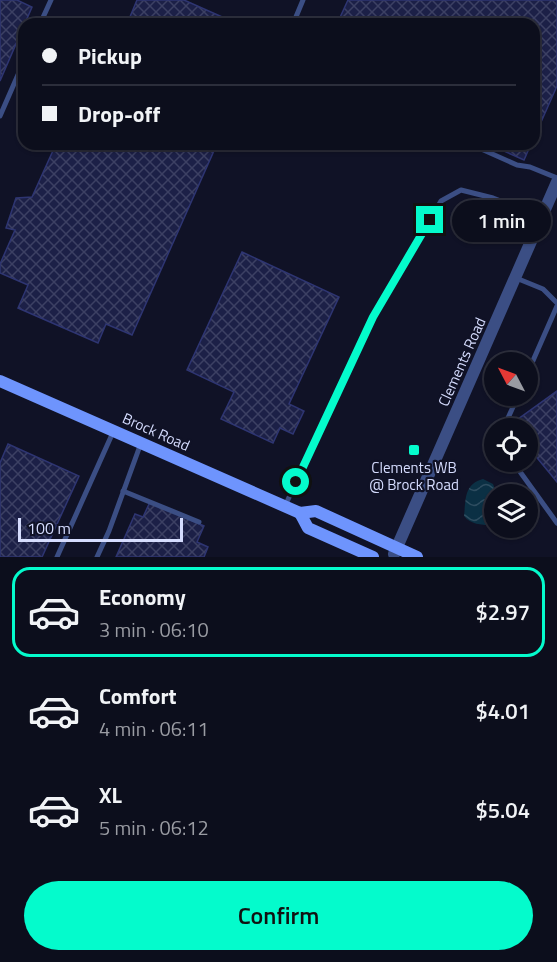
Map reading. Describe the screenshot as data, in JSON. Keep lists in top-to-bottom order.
{
  "streets": {
    "main road": ["Brock Road"],
    "street": ["Clements Road"]
  },
  "crossings": [
    ["Clements Road", "Brock Road"]
  ],
  "places": {
    "transit": ["Clements WB @ Brock Road"]
  },
  "scale_bar": "100 m",
  "north": "top left",
  "page": {
    "banner": ["Pickup", "Drop-off"],
    "bubble": "1 min",
    "scale": "100 m",
    "list": [
      {
        "name": "Economy",
        "note": "3 min · 06:10",
        "value": "$2.97"
      },
      {
        "name": "Comfort",
        "note": "4 min · 06:11",
        "value": "$4.01"
      },
      {
        "name": "XL",
        "note": "5 min · 06:12",
        "value": "$5.04"
      }
    ],
    "buttons": "Confirm"
  }
}
